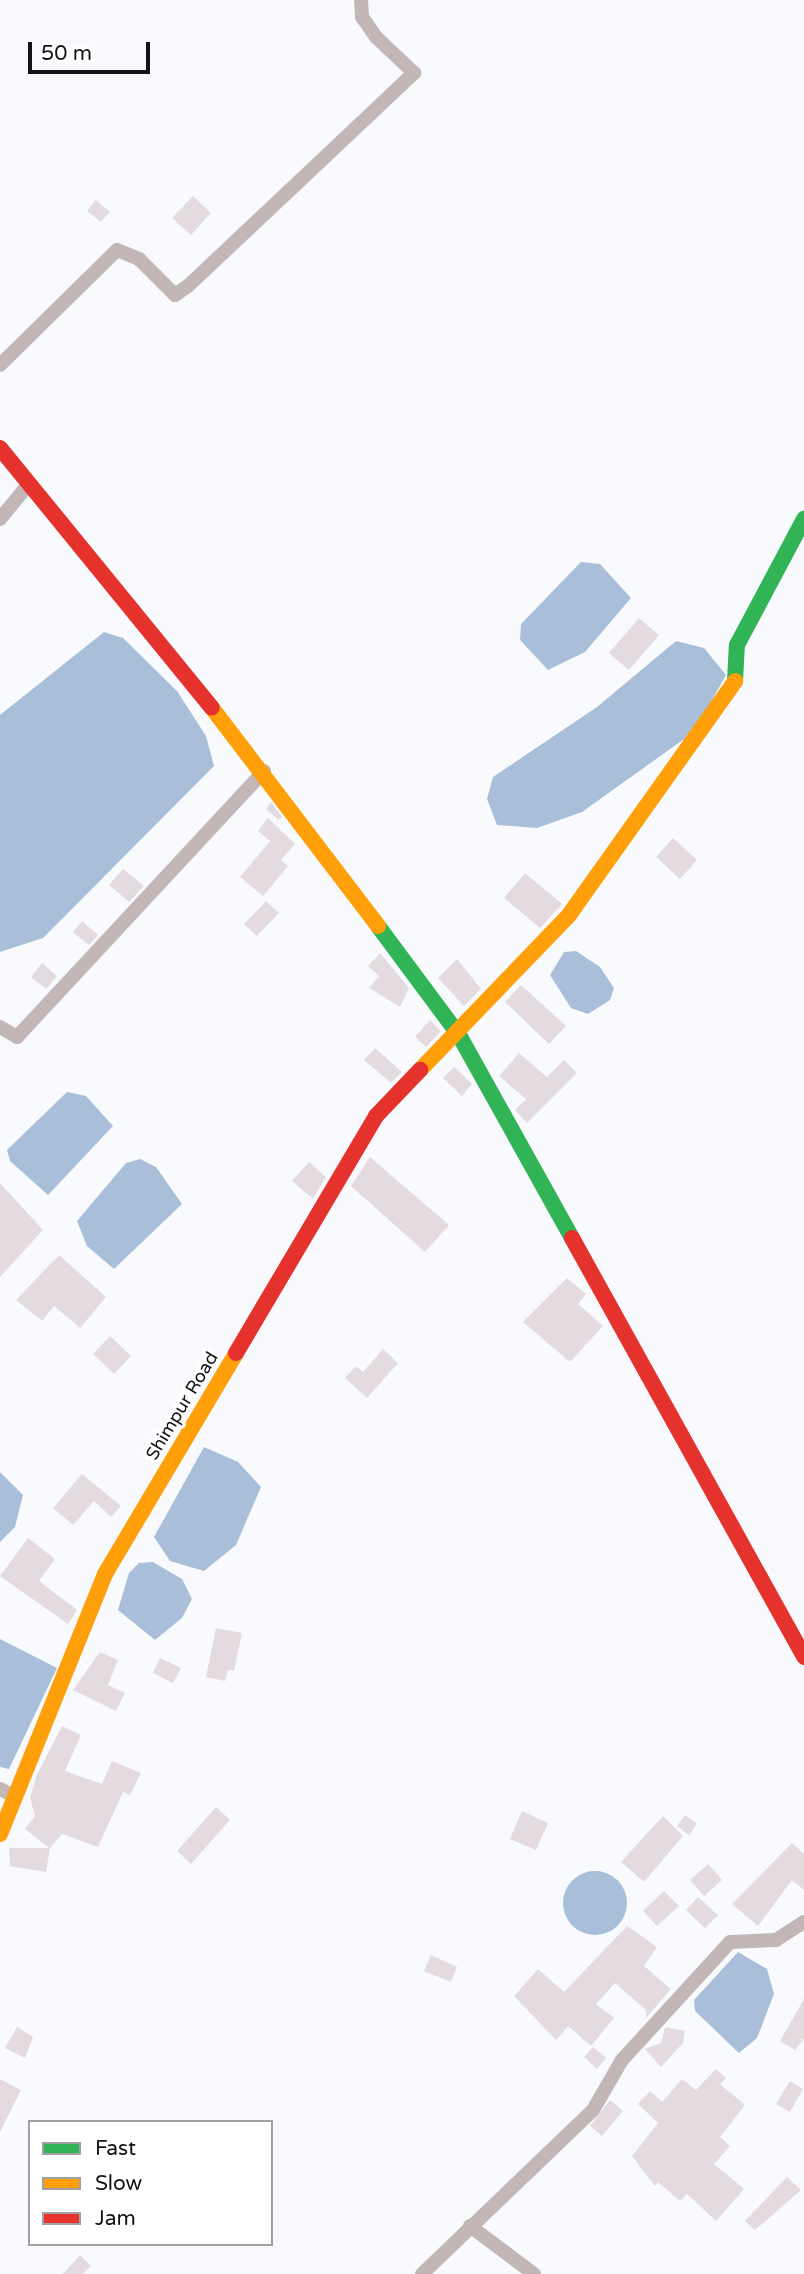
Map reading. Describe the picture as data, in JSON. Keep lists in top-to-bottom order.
{
  "streets": {
    "street": ["Shimpur Road"]
  },
  "legend": ["Fast", "Slow", "Jam"],
  "scale_bar": "50 m"
}
